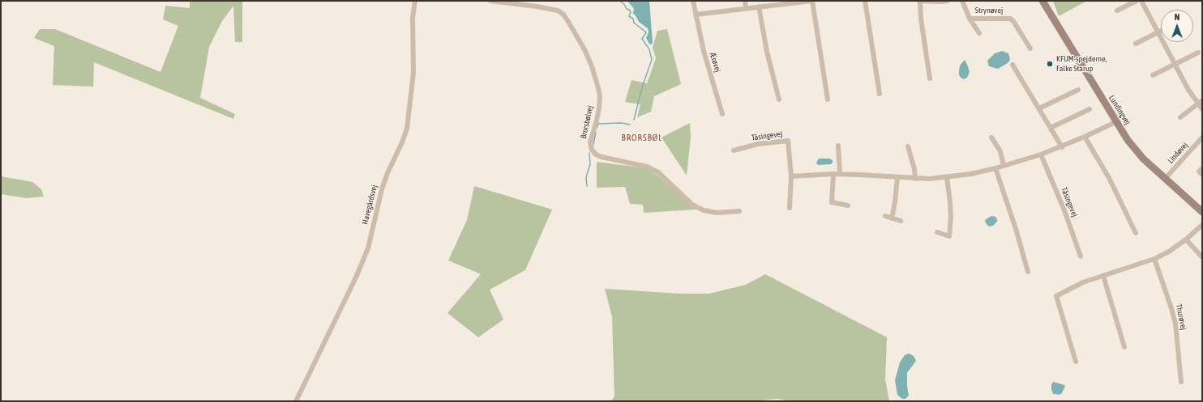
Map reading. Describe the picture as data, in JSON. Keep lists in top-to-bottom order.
{
  "streets": {
    "street": [
      "Strynøvej",
      "Ærøvej",
      "Lundingvej",
      "Brorsbølvej",
      "Tåsingevej",
      "Lindøvej",
      "Havegårdsvej",
      "Thurøvej"
    ]
  },
  "crossings": [
    ["Lundingvej", "Lindøvej"]
  ],
  "districts": ["BRORSBØL"],
  "places": ["KFUM-spejderne, Falke Starup"],
  "north": "top"
}
